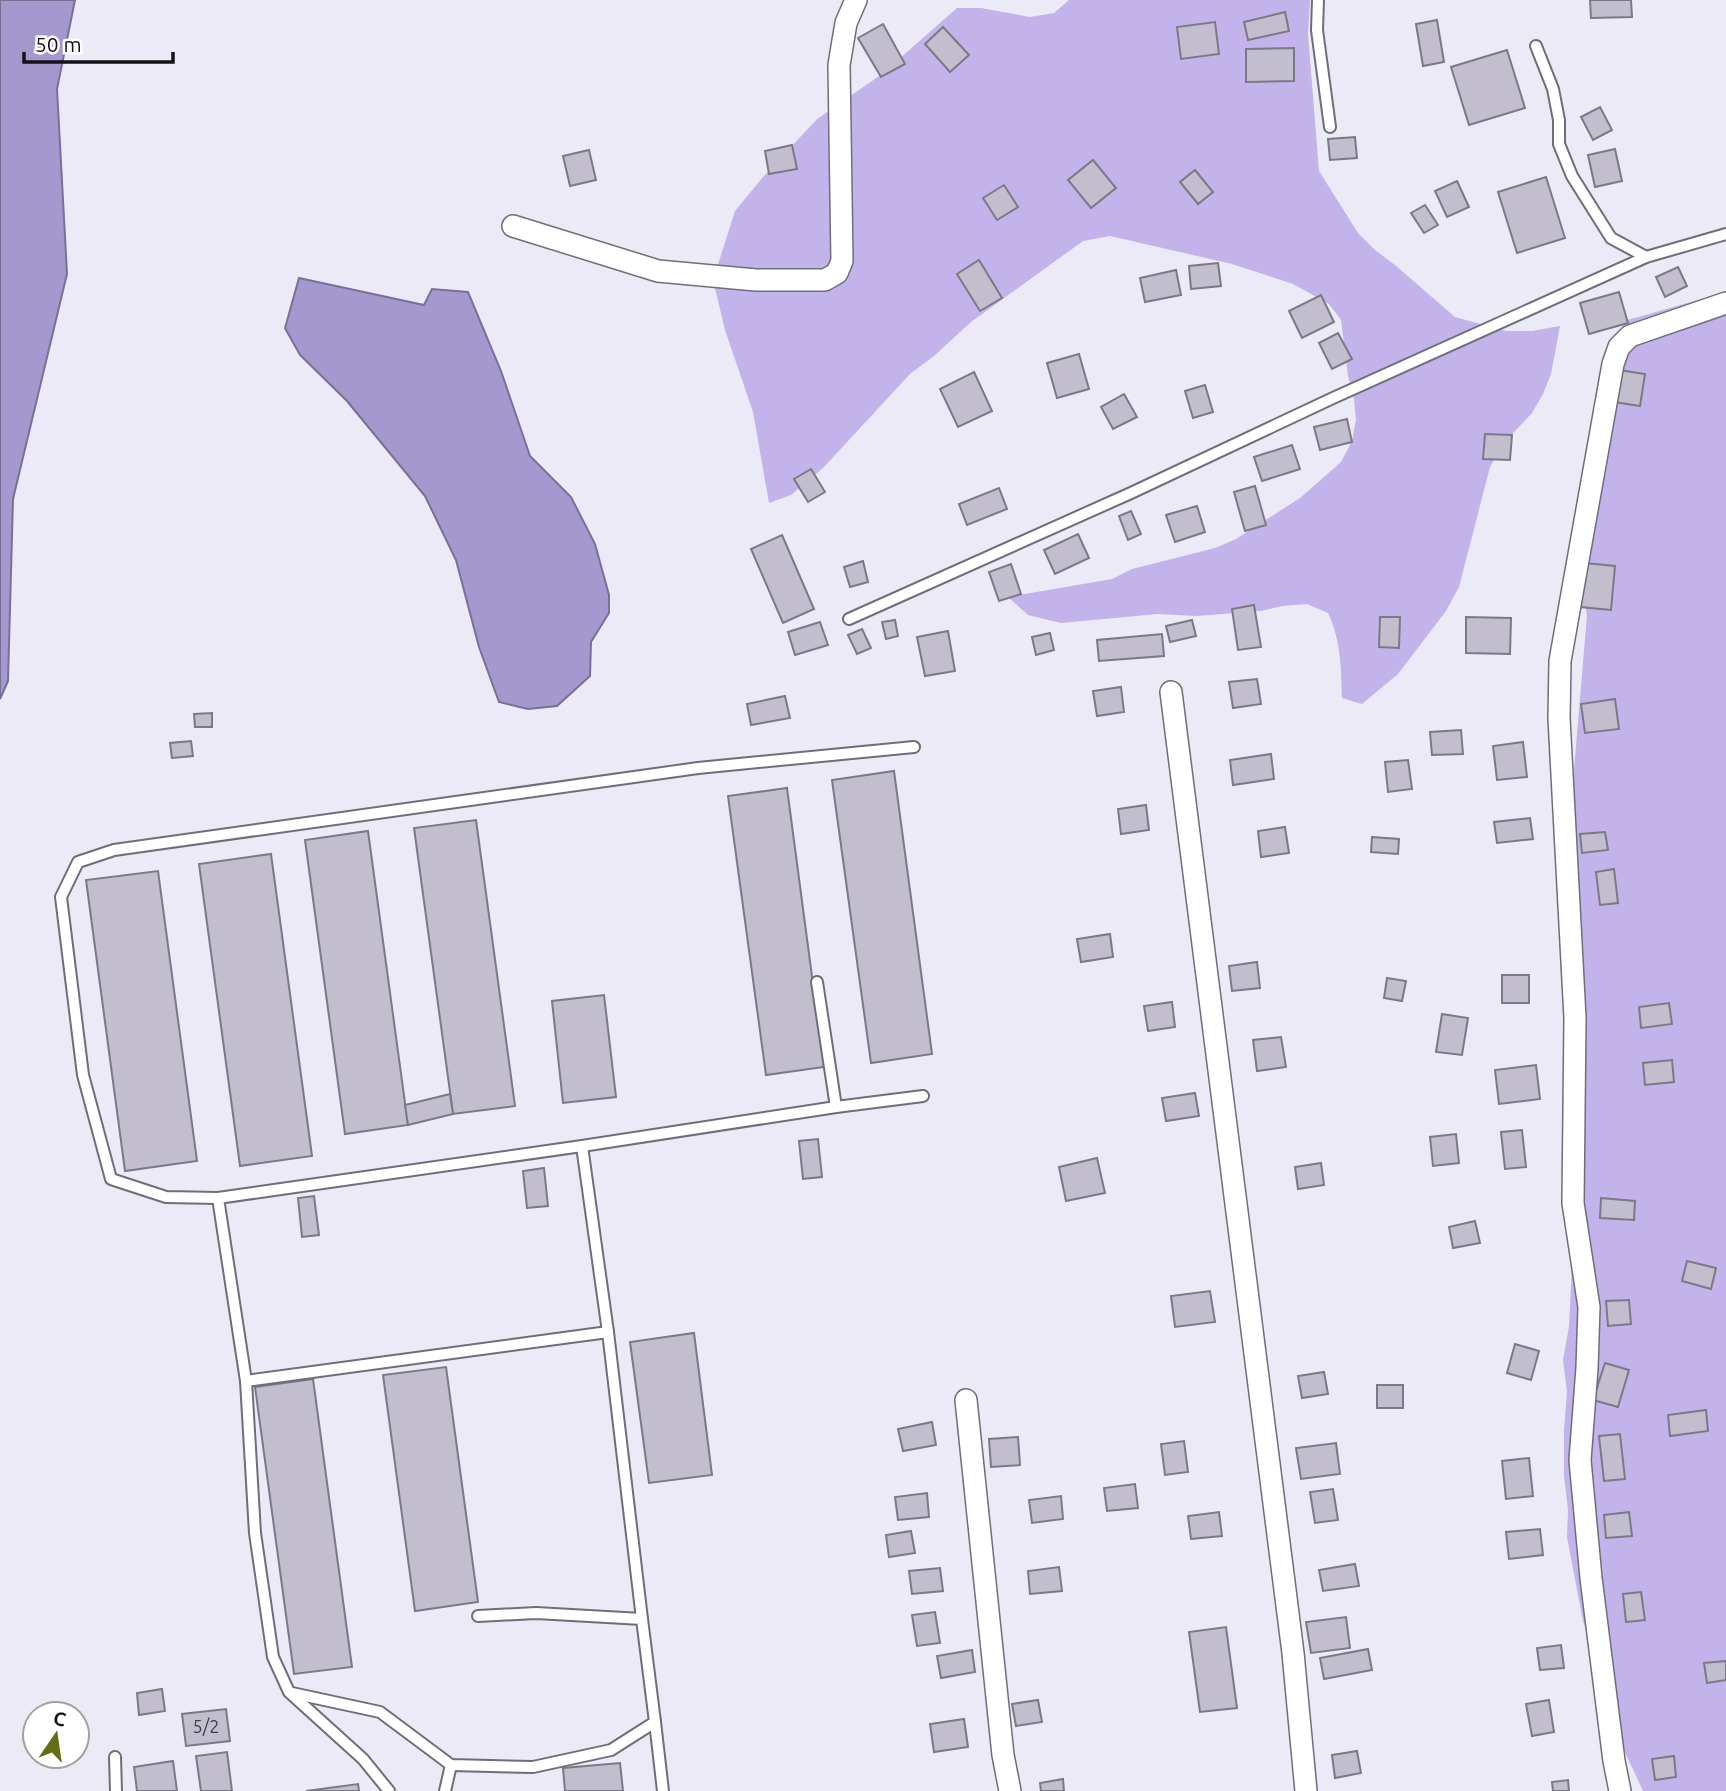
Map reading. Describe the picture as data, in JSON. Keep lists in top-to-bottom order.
{
  "house_numbers": ["5/2"],
  "scale_bar": "50 m",
  "north": "top"
}
